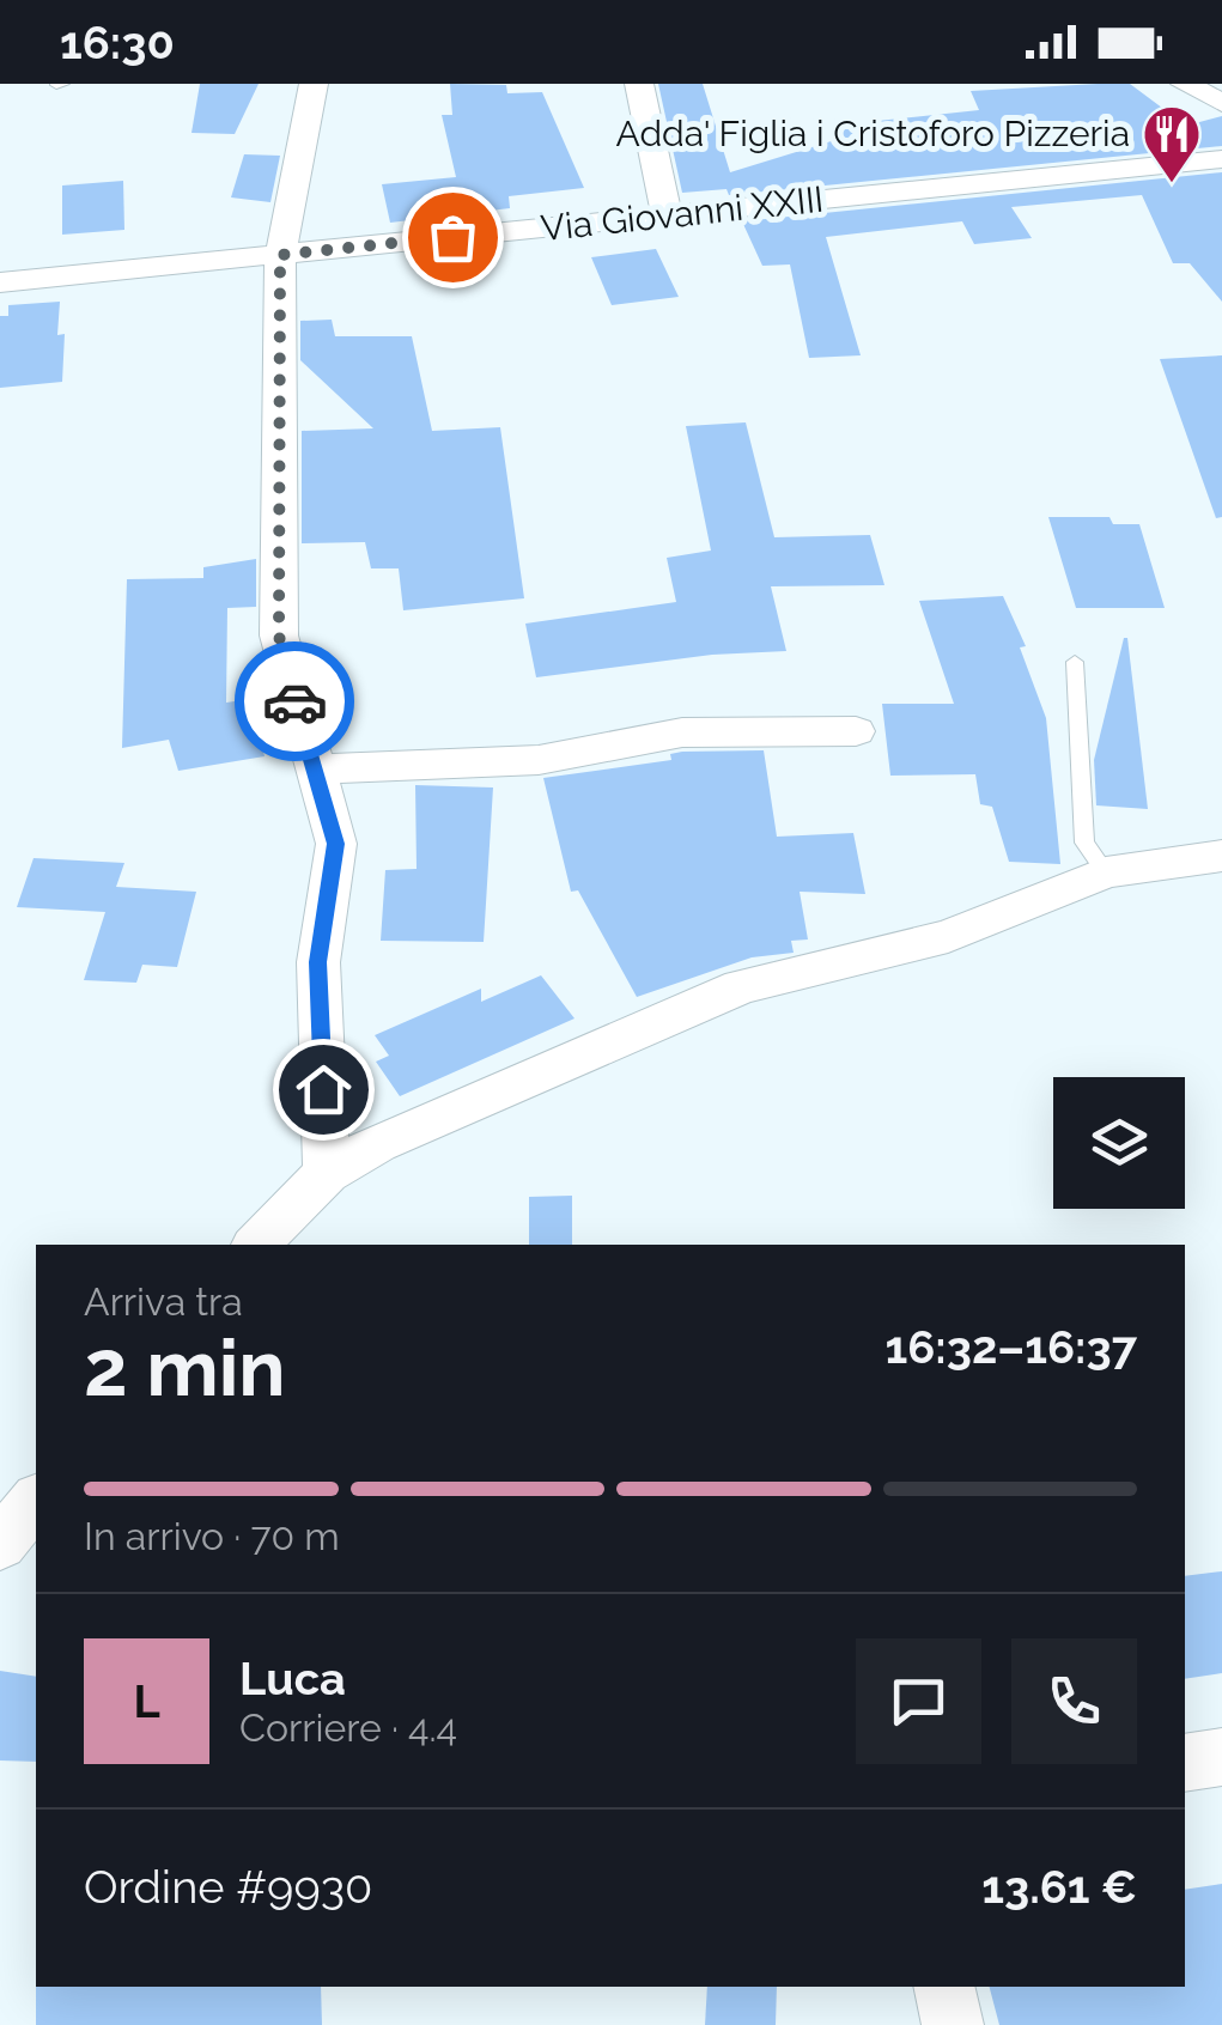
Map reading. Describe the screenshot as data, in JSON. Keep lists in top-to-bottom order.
{
  "streets": {
    "street": ["Via Giovanni XXIII"]
  },
  "places": {
    "restaurant": ["Adda' Figlia i Cristoforo Pizzeria"]
  },
  "page": {
    "status": "16:30",
    "heading": ["2 min", "Arriva tra", "16:32–16:37"],
    "panel": [
      "Luca",
      "Corriere · 4.4",
      "Ordine #9930",
      "13.61 €"
    ],
    "bar": "In arrivo · 70 m",
    "round": "L"
  }
}
